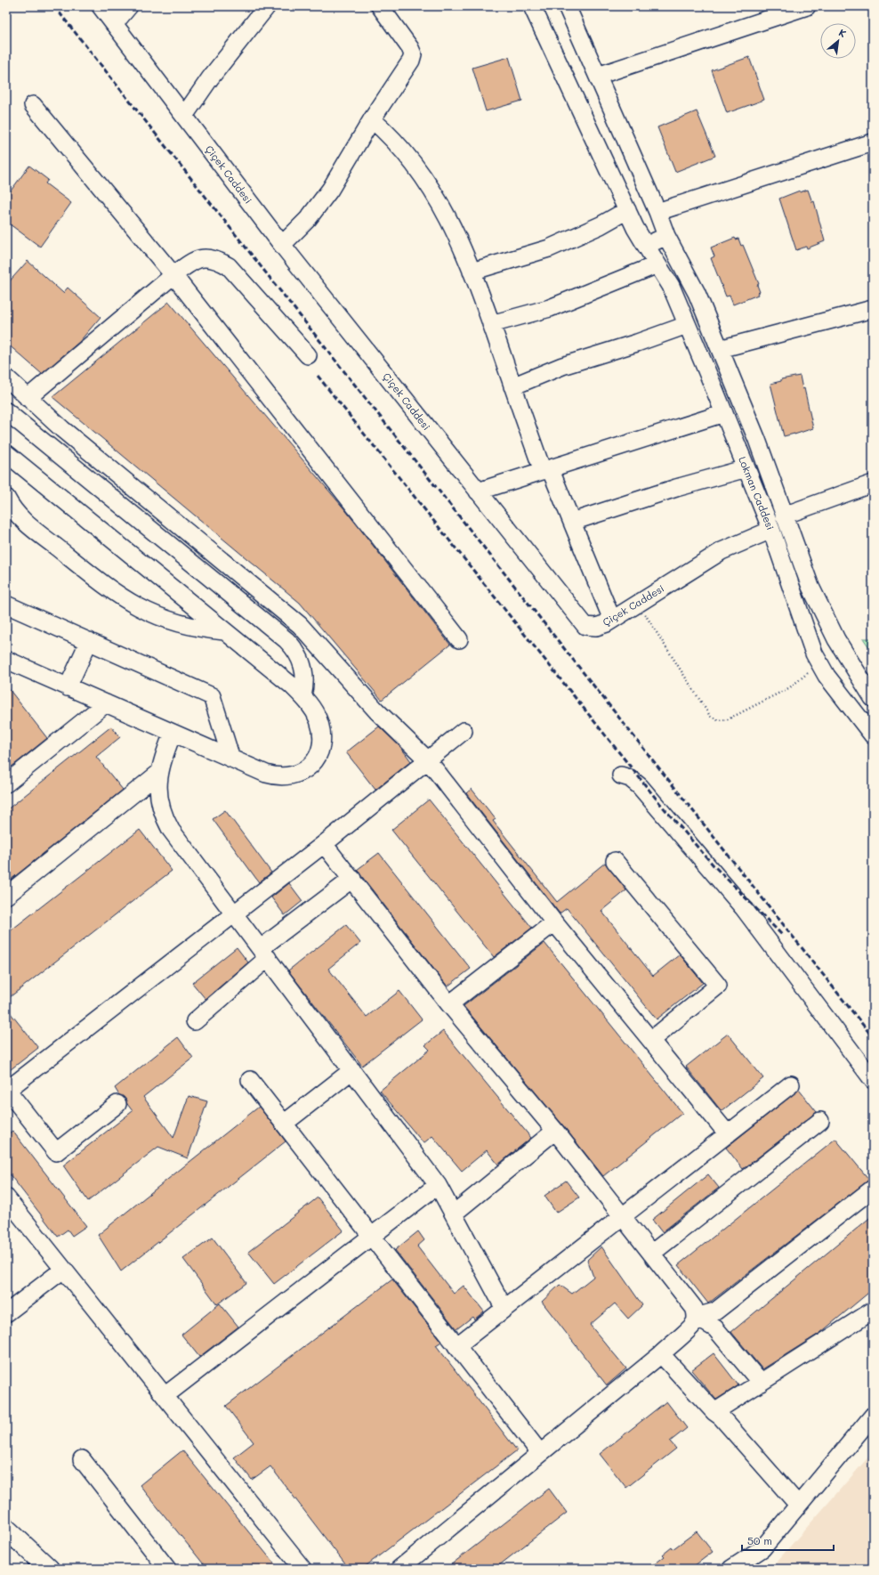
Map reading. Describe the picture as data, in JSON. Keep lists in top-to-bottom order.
{
  "streets": {
    "street": ["Çiçek Caddesi", "Lokman Caddesi"]
  },
  "crossings": [
    ["Çiçek Caddesi", "Lokman Caddesi"]
  ],
  "scale_bar": "50 m",
  "north": "top right"
}
